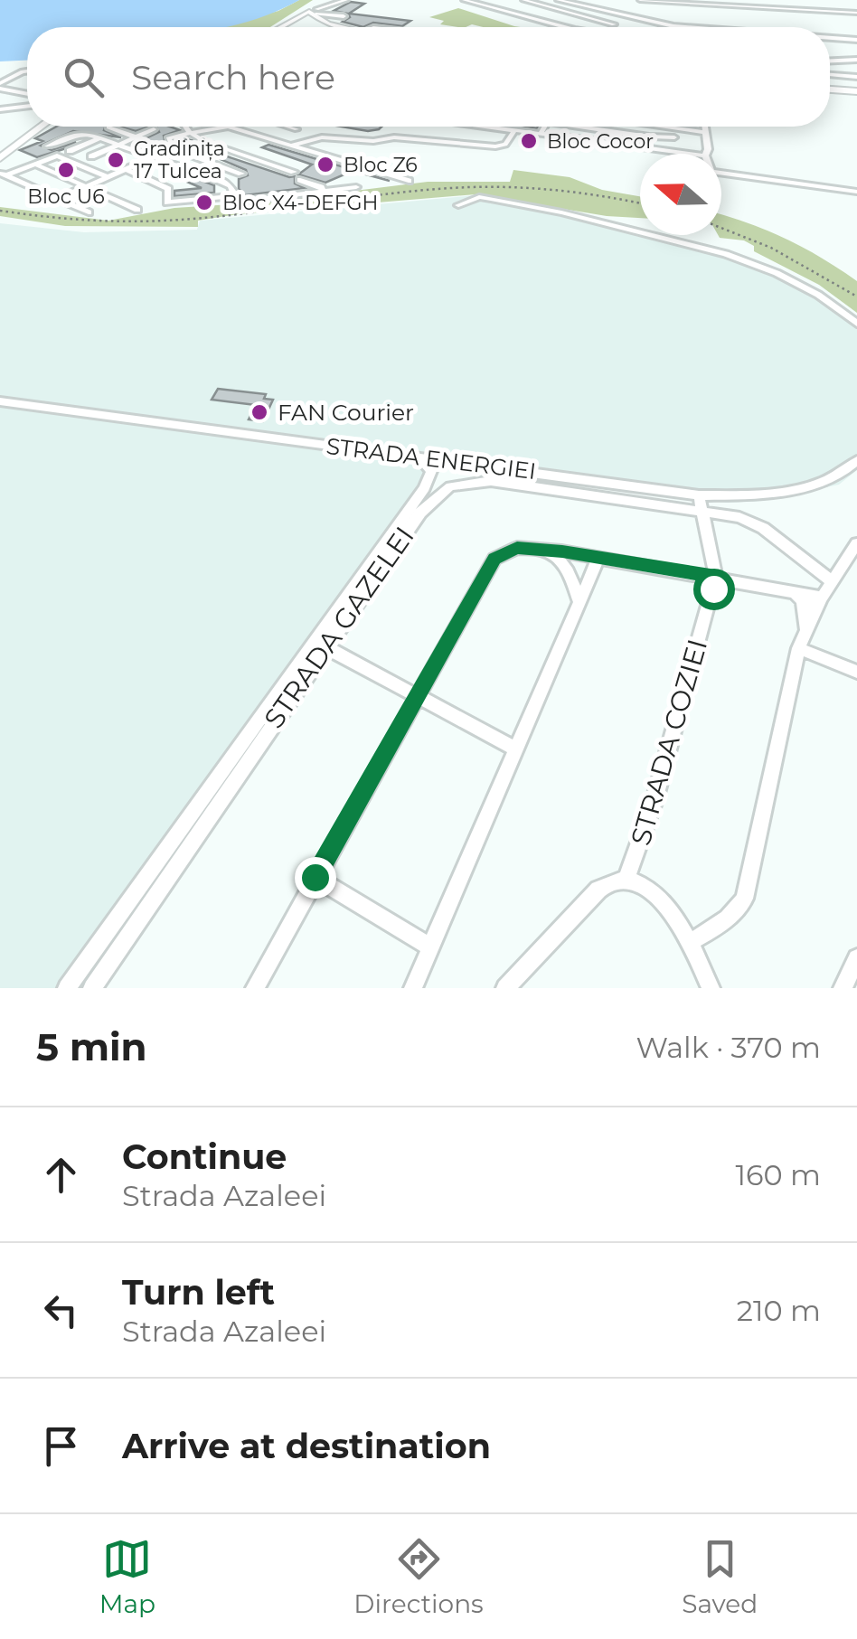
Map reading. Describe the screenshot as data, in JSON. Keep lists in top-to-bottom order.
{
  "streets": {
    "street": ["STRADA ENERGIEI", "STRADA GAZELEI", "STRADA COZIEI"]
  },
  "crossings": [
    ["STRADA ENERGIEI", "STRADA GAZELEI"],
    ["STRADA ENERGIEI", "STRADA COZIEI"],
    ["STRADA GAZELEI", "STRADA COZIEI"]
  ],
  "places": [
    "Bloc Cocor",
    "Gradinița 17 Tulcea",
    "Bloc Z6",
    "Bloc U6",
    "Bloc X4-DEFGH",
    "FAN Courier"
  ],
  "north": "left",
  "page": {
    "search": "Search here",
    "heading": ["5 min", "Walk · 370 m"],
    "list": [
      ["Continue", "Strada Azaleei", "160 m"],
      ["Turn left", "Strada Azaleei", "210 m"],
      "Arrive at destination"
    ],
    "nav": ["Map", "Directions", "Saved"]
  }
}
